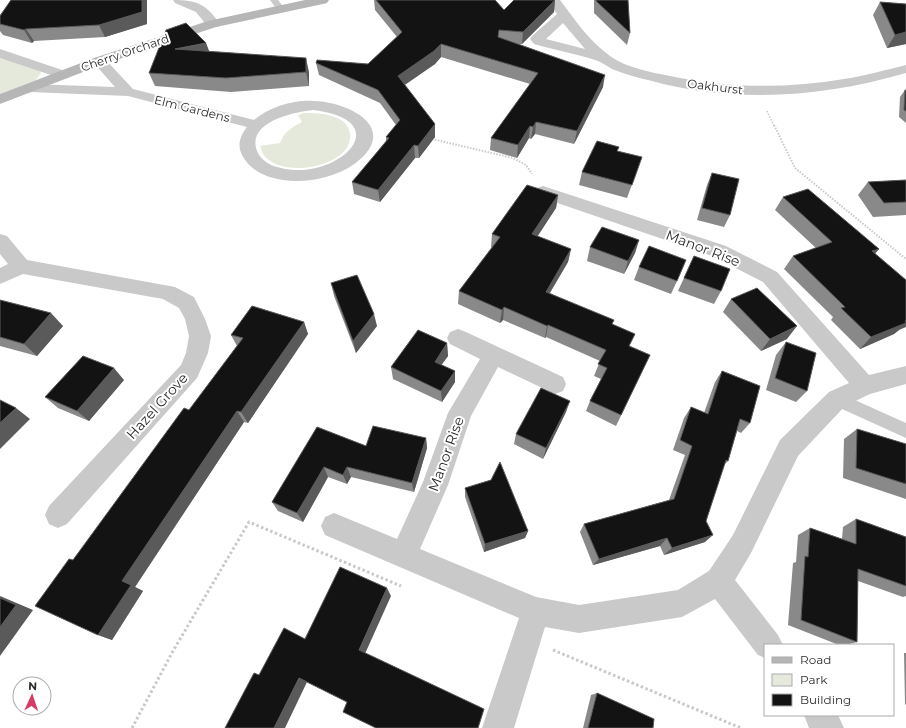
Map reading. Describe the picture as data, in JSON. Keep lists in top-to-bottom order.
{
  "streets": {
    "street": [
      "Cherry Orchard",
      "Oakhurst",
      "Elm Gardens",
      "Manor Rise",
      "Hazel Grove"
    ]
  },
  "crossings": [
    ["Cherry Orchard", "Elm Gardens"]
  ],
  "legend": ["Road", "Park", "Building"],
  "north": "top"
}
